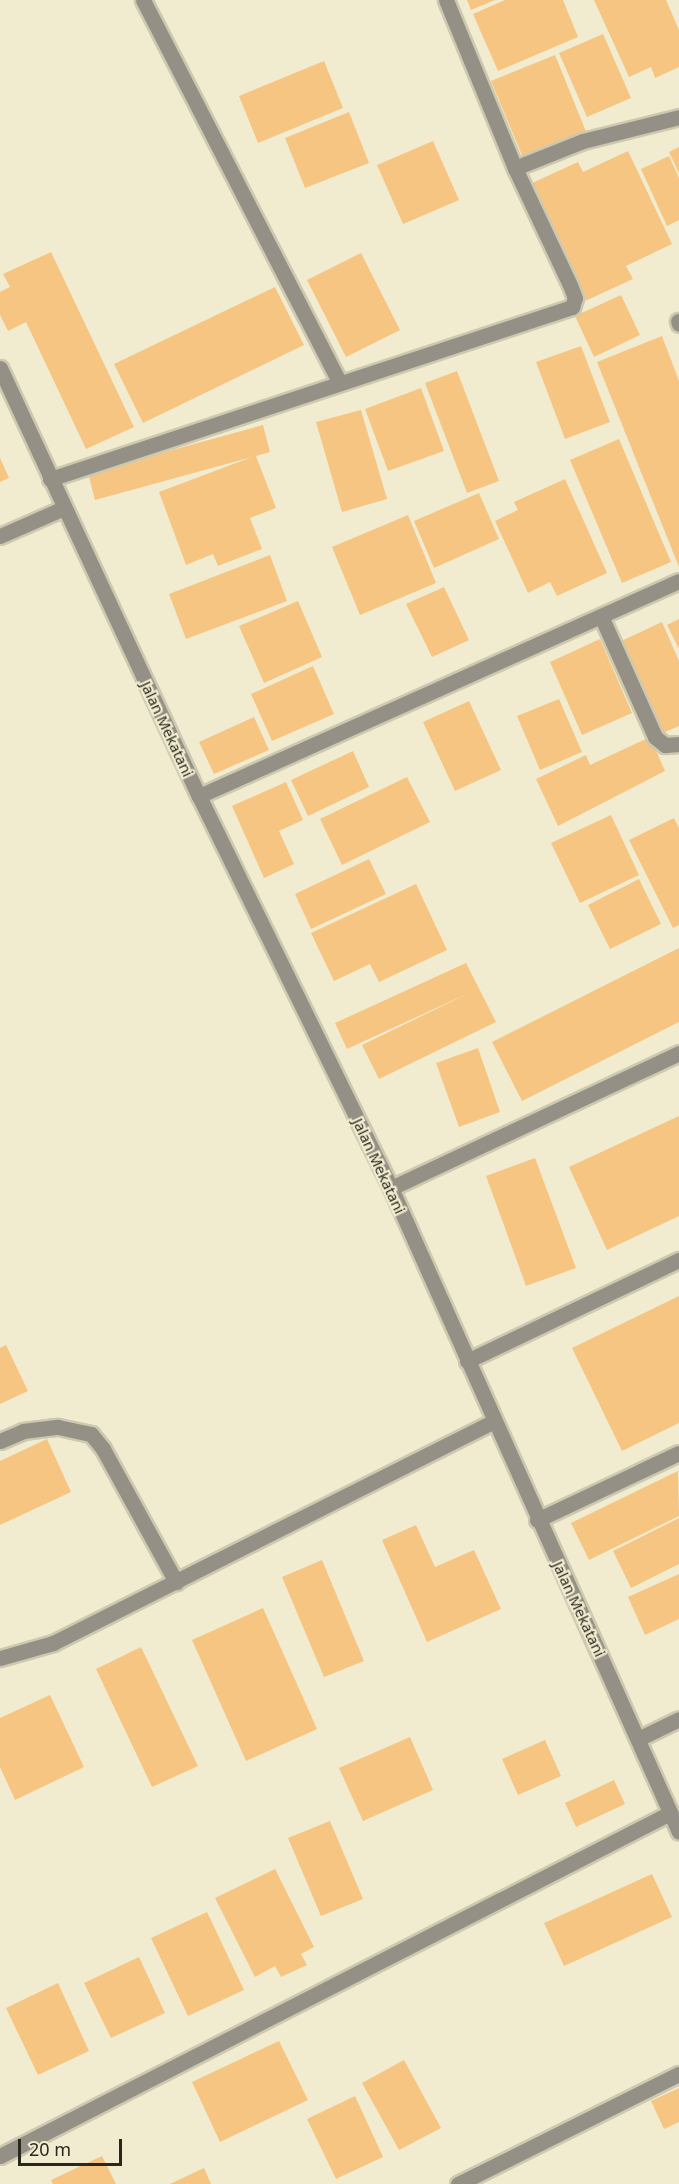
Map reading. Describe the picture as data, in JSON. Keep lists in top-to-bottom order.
{
  "streets": {
    "street": ["Jalan Mekatani"]
  },
  "scale_bar": "20 m"
}
